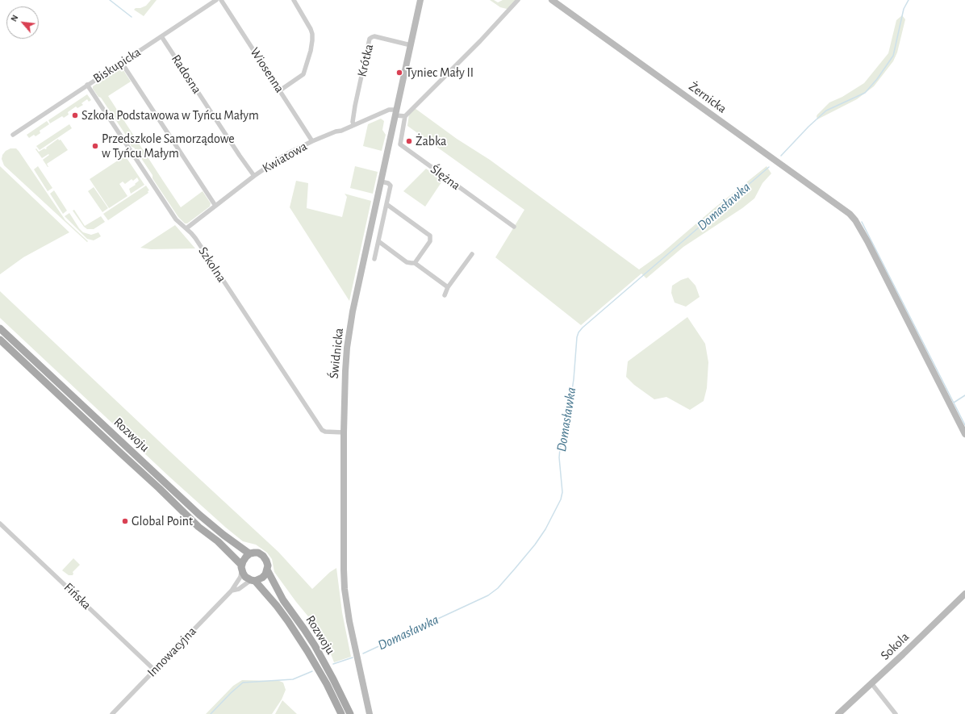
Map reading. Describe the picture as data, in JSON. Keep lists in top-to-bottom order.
{
  "streets": {
    "main road": ["Rozwoju"],
    "street": [
      "Krótka",
      "Biskupicka",
      "Wiosenna",
      "Radosna",
      "Żernicka",
      "Kwiatowa",
      "Ślężna",
      "Szkolna",
      "Świdnicka",
      "Fińska",
      "Sokola",
      "Innowacyjna"
    ]
  },
  "crossings": [
    ["Krótka", "Kwiatowa"],
    ["Krótka", "Świdnicka"],
    ["Biskupicka", "Radosna"],
    ["Biskupicka", "Szkolna"],
    ["Wiosenna", "Kwiatowa"],
    ["Radosna", "Kwiatowa"],
    ["Kwiatowa", "Ślężna"],
    ["Kwiatowa", "Szkolna"],
    ["Kwiatowa", "Świdnicka"],
    ["Szkolna", "Świdnicka"],
    ["Rozwoju", "Innowacyjna"],
    ["Fińska", "Innowacyjna"]
  ],
  "water": ["Domasławka"],
  "places": [
    "Tyniec Mały II",
    "Szkoła Podstawowa w Tyńcu Małym",
    "Żabka",
    "Przedszkole Samorządowe w Tyńcu Małym",
    "Global Point"
  ],
  "north": "top left"
}
